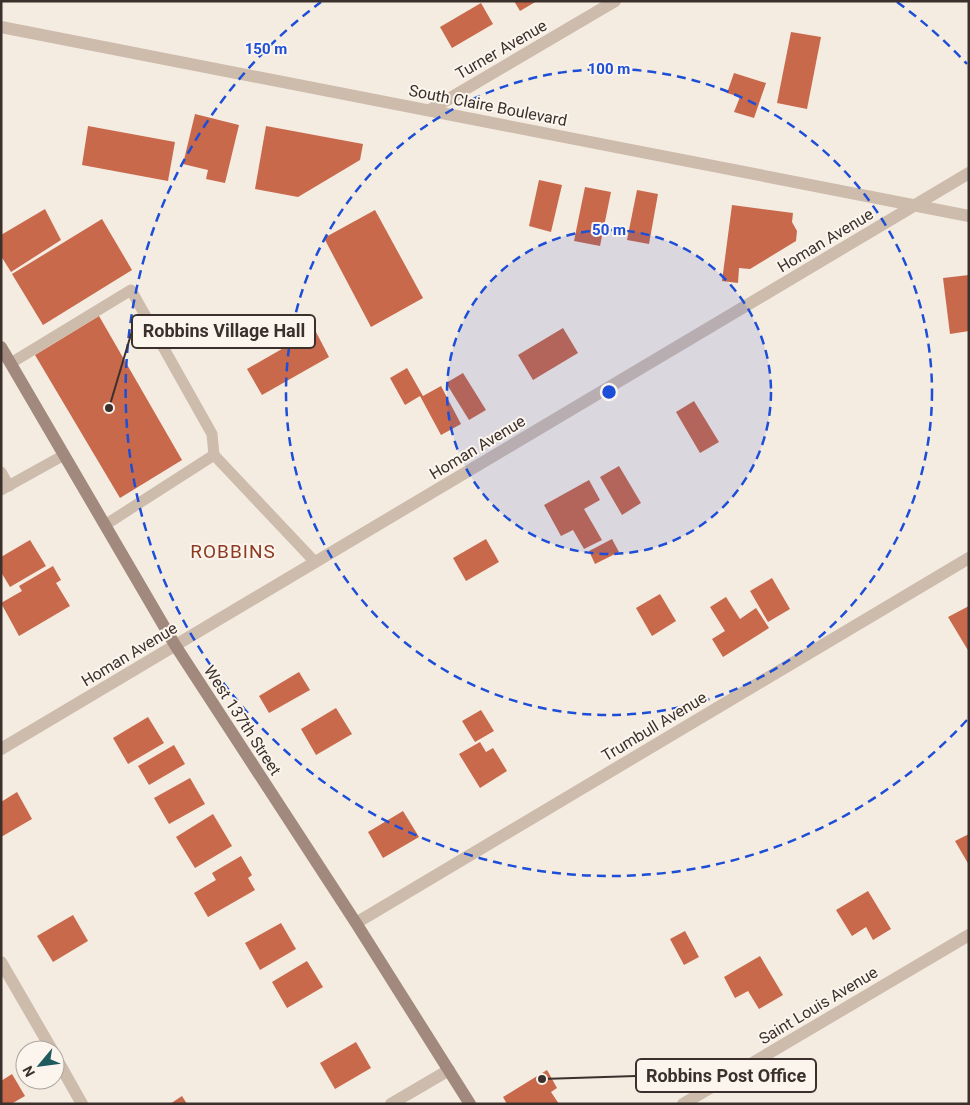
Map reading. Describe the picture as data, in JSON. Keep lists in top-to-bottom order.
{
  "streets": {
    "main road": ["West 137th Street"],
    "street": [
      "Turner Avenue",
      "South Claire Boulevard",
      "Homan Avenue",
      "Trumbull Avenue",
      "Saint Louis Avenue"
    ]
  },
  "crossings": [
    ["Turner Avenue", "South Claire Boulevard"],
    ["South Claire Boulevard", "Homan Avenue"],
    ["Homan Avenue", "West 137th Street"],
    ["West 137th Street", "Trumbull Avenue"]
  ],
  "districts": ["ROBBINS"],
  "places": ["Robbins Village Hall", "Robbins Post Office"],
  "north": "bottom left",
  "rings": ["150 m", "100 m", "50 m"]
}
